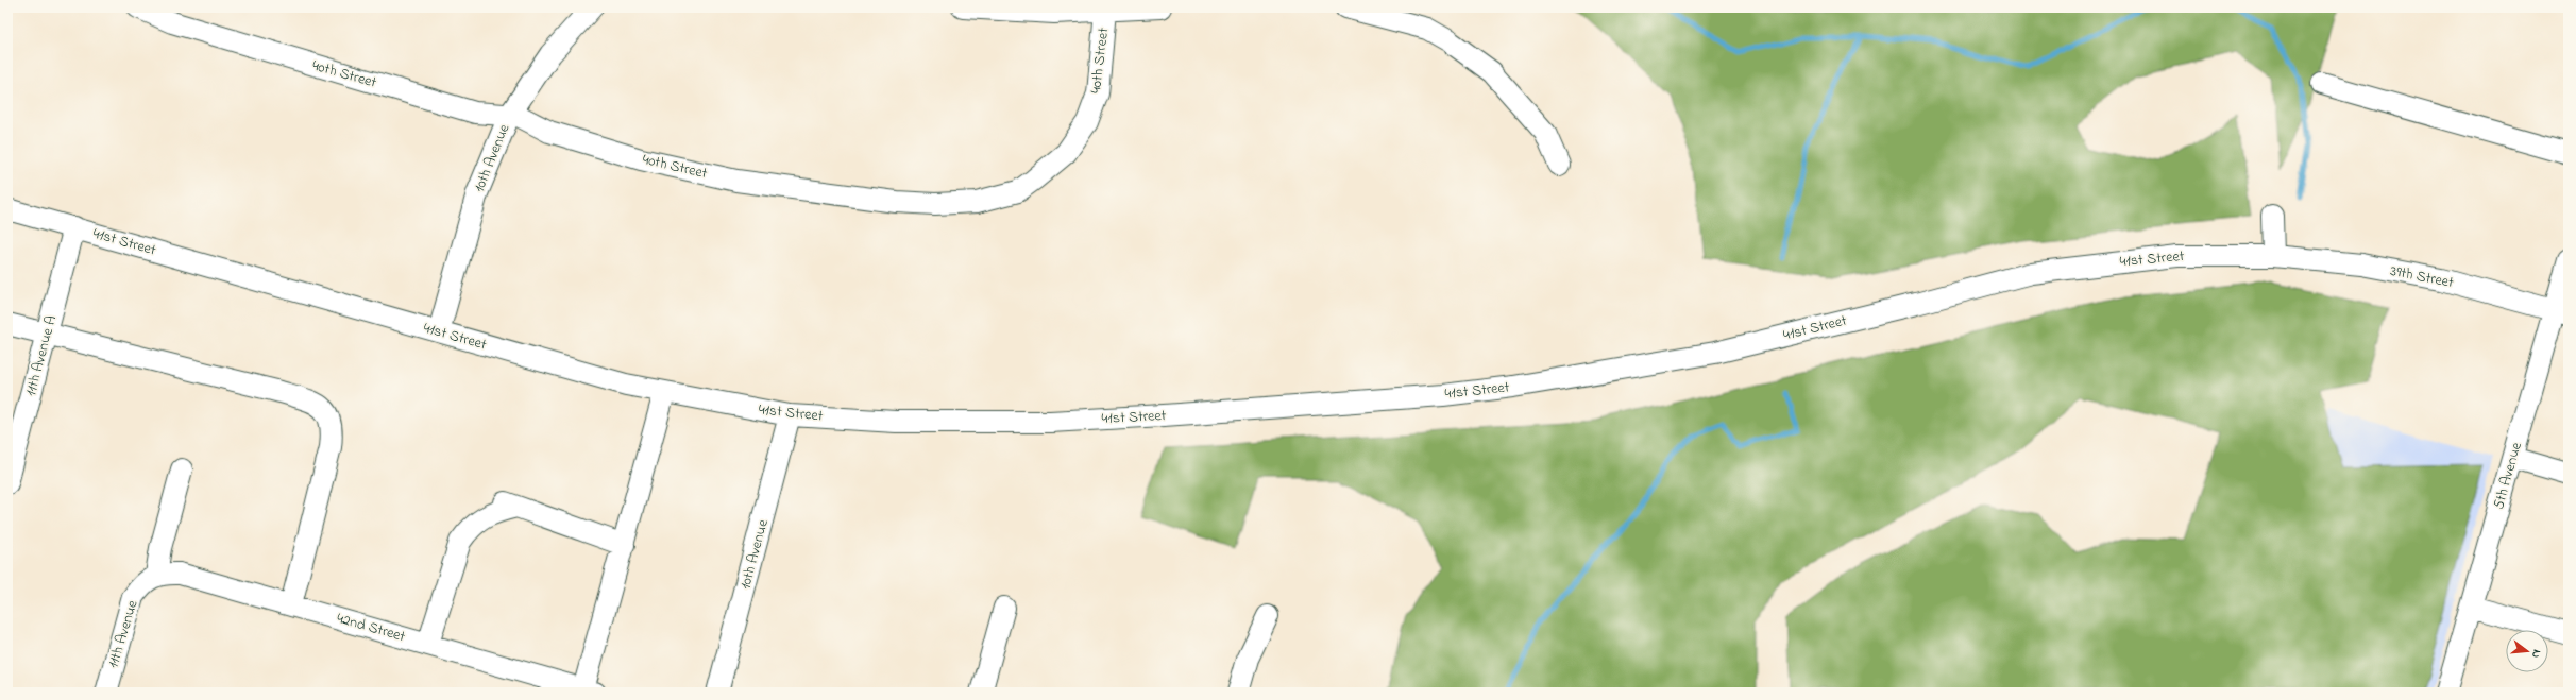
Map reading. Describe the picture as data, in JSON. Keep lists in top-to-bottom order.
{
  "streets": {
    "street": [
      "40th Street",
      "10th Avenue",
      "41st Street",
      "39th Street",
      "11th Avenue A",
      "5th Avenue",
      "42nd Street",
      "11th Avenue"
    ]
  },
  "crossings": [
    ["40th Street", "10th Avenue"],
    ["10th Avenue", "41st Street"],
    ["41st Street", "39th Street"],
    ["41st Street", "11th Avenue A"],
    ["39th Street", "5th Avenue"],
    ["42nd Street", "11th Avenue"]
  ],
  "north": "right"
}
